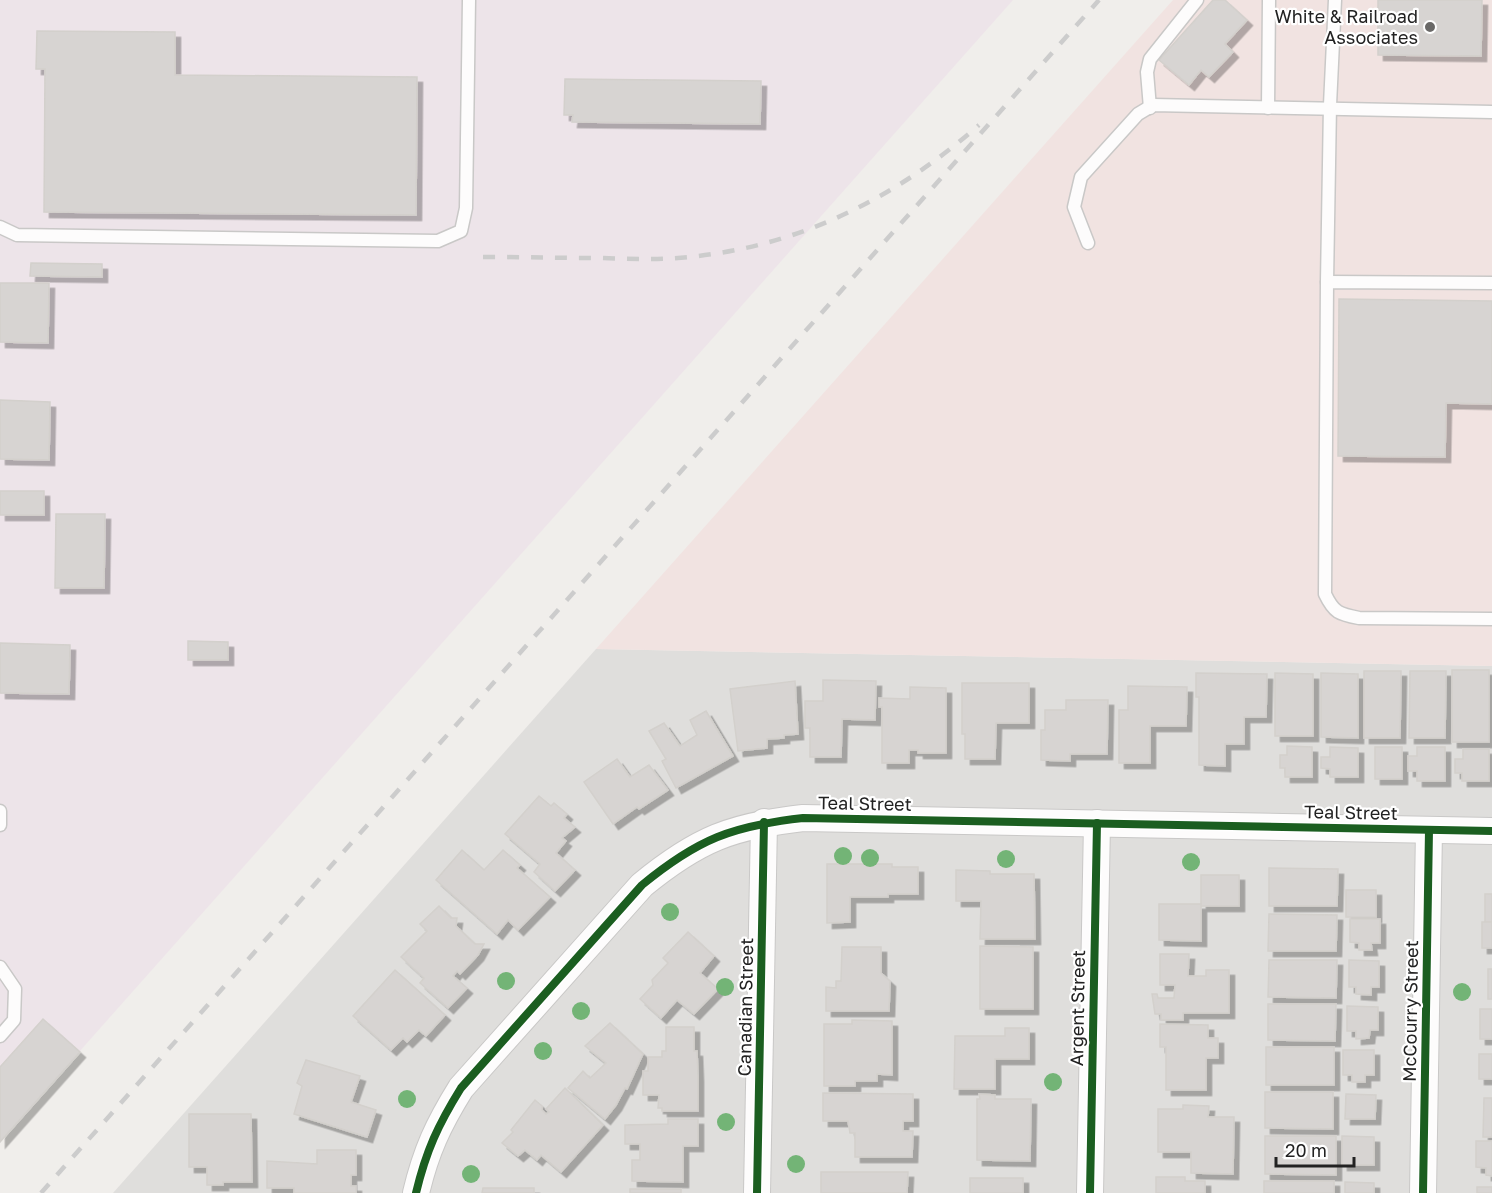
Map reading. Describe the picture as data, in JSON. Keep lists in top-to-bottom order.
{
  "streets": {
    "street": [
      "Teal Street",
      "Canadian Street",
      "Argent Street",
      "McCourry Street"
    ]
  },
  "crossings": [
    ["Teal Street", "Canadian Street"],
    ["Teal Street", "Argent Street"],
    ["Teal Street", "McCourry Street"]
  ],
  "places": ["White & Railroad Associates"],
  "scale_bar": "20 m"
}
